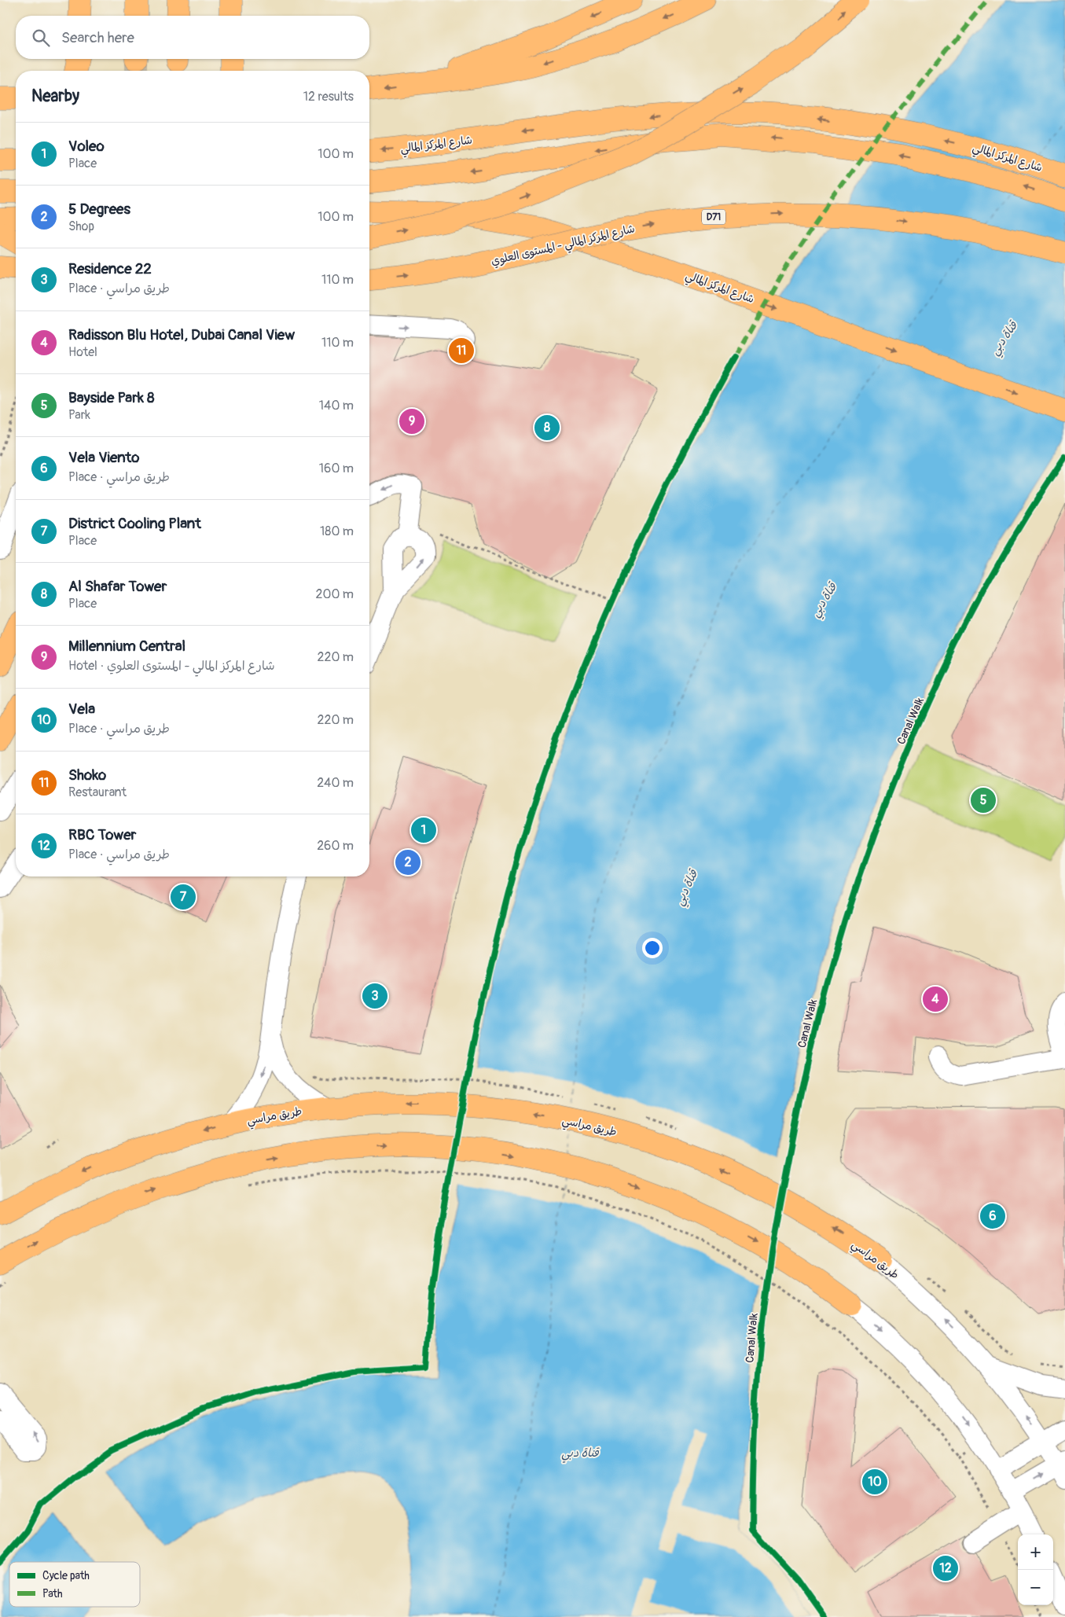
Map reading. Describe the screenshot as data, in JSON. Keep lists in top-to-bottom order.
{
  "streets": {
    "main road": [
      "شارع المركز المالي",
      "D71",
      "شارع المركز المالي - المستوى العلوي",
      "طريق مراسي"
    ],
    "cycle path": ["Canal Walk"]
  },
  "water": ["قناة دبي"],
  "legend": ["Cycle path", "Path"],
  "page": {
    "search": "Search here",
    "heading": ["Nearby", "12 results"],
    "list": [
      {
        "mark": "1",
        "name": "Voleo",
        "note": "Place",
        "value": "100 m"
      },
      {
        "mark": "2",
        "name": "5 Degrees",
        "note": "Shop",
        "value": "100 m"
      },
      {
        "mark": "3",
        "name": "Residence 22",
        "note": "Place · طريق مراسي",
        "value": "110 m"
      },
      {
        "mark": "4",
        "name": "Radisson Blu Hotel, Dubai Canal View",
        "note": "Hotel",
        "value": "110 m"
      },
      {
        "mark": "5",
        "name": "Bayside Park 8",
        "note": "Park",
        "value": "140 m"
      },
      {
        "mark": "6",
        "name": "Vela Viento",
        "note": "Place · طريق مراسي",
        "value": "160 m"
      },
      {
        "mark": "7",
        "name": "District Cooling Plant",
        "note": "Place",
        "value": "180 m"
      },
      {
        "mark": "8",
        "name": "Al Shafar Tower",
        "note": "Place",
        "value": "200 m"
      },
      {
        "mark": "9",
        "name": "Millennium Central",
        "note": "Hotel · شارع المركز المالي - المستوى العلوي",
        "value": "220 m"
      },
      {
        "mark": "10",
        "name": "Vela",
        "note": "Place · طريق مراسي",
        "value": "220 m"
      },
      {
        "mark": "11",
        "name": "Shoko",
        "note": "Restaurant",
        "value": "240 m"
      },
      {
        "mark": "12",
        "name": "RBC Tower",
        "note": "Place · طريق مراسي",
        "value": "260 m"
      }
    ],
    "pins": [
      "11",
      "9",
      "8",
      "5",
      "1",
      "2",
      "7",
      "3",
      "4",
      "6",
      "10",
      "12"
    ],
    "map_buttons": ["+", "−"]
  }
}
